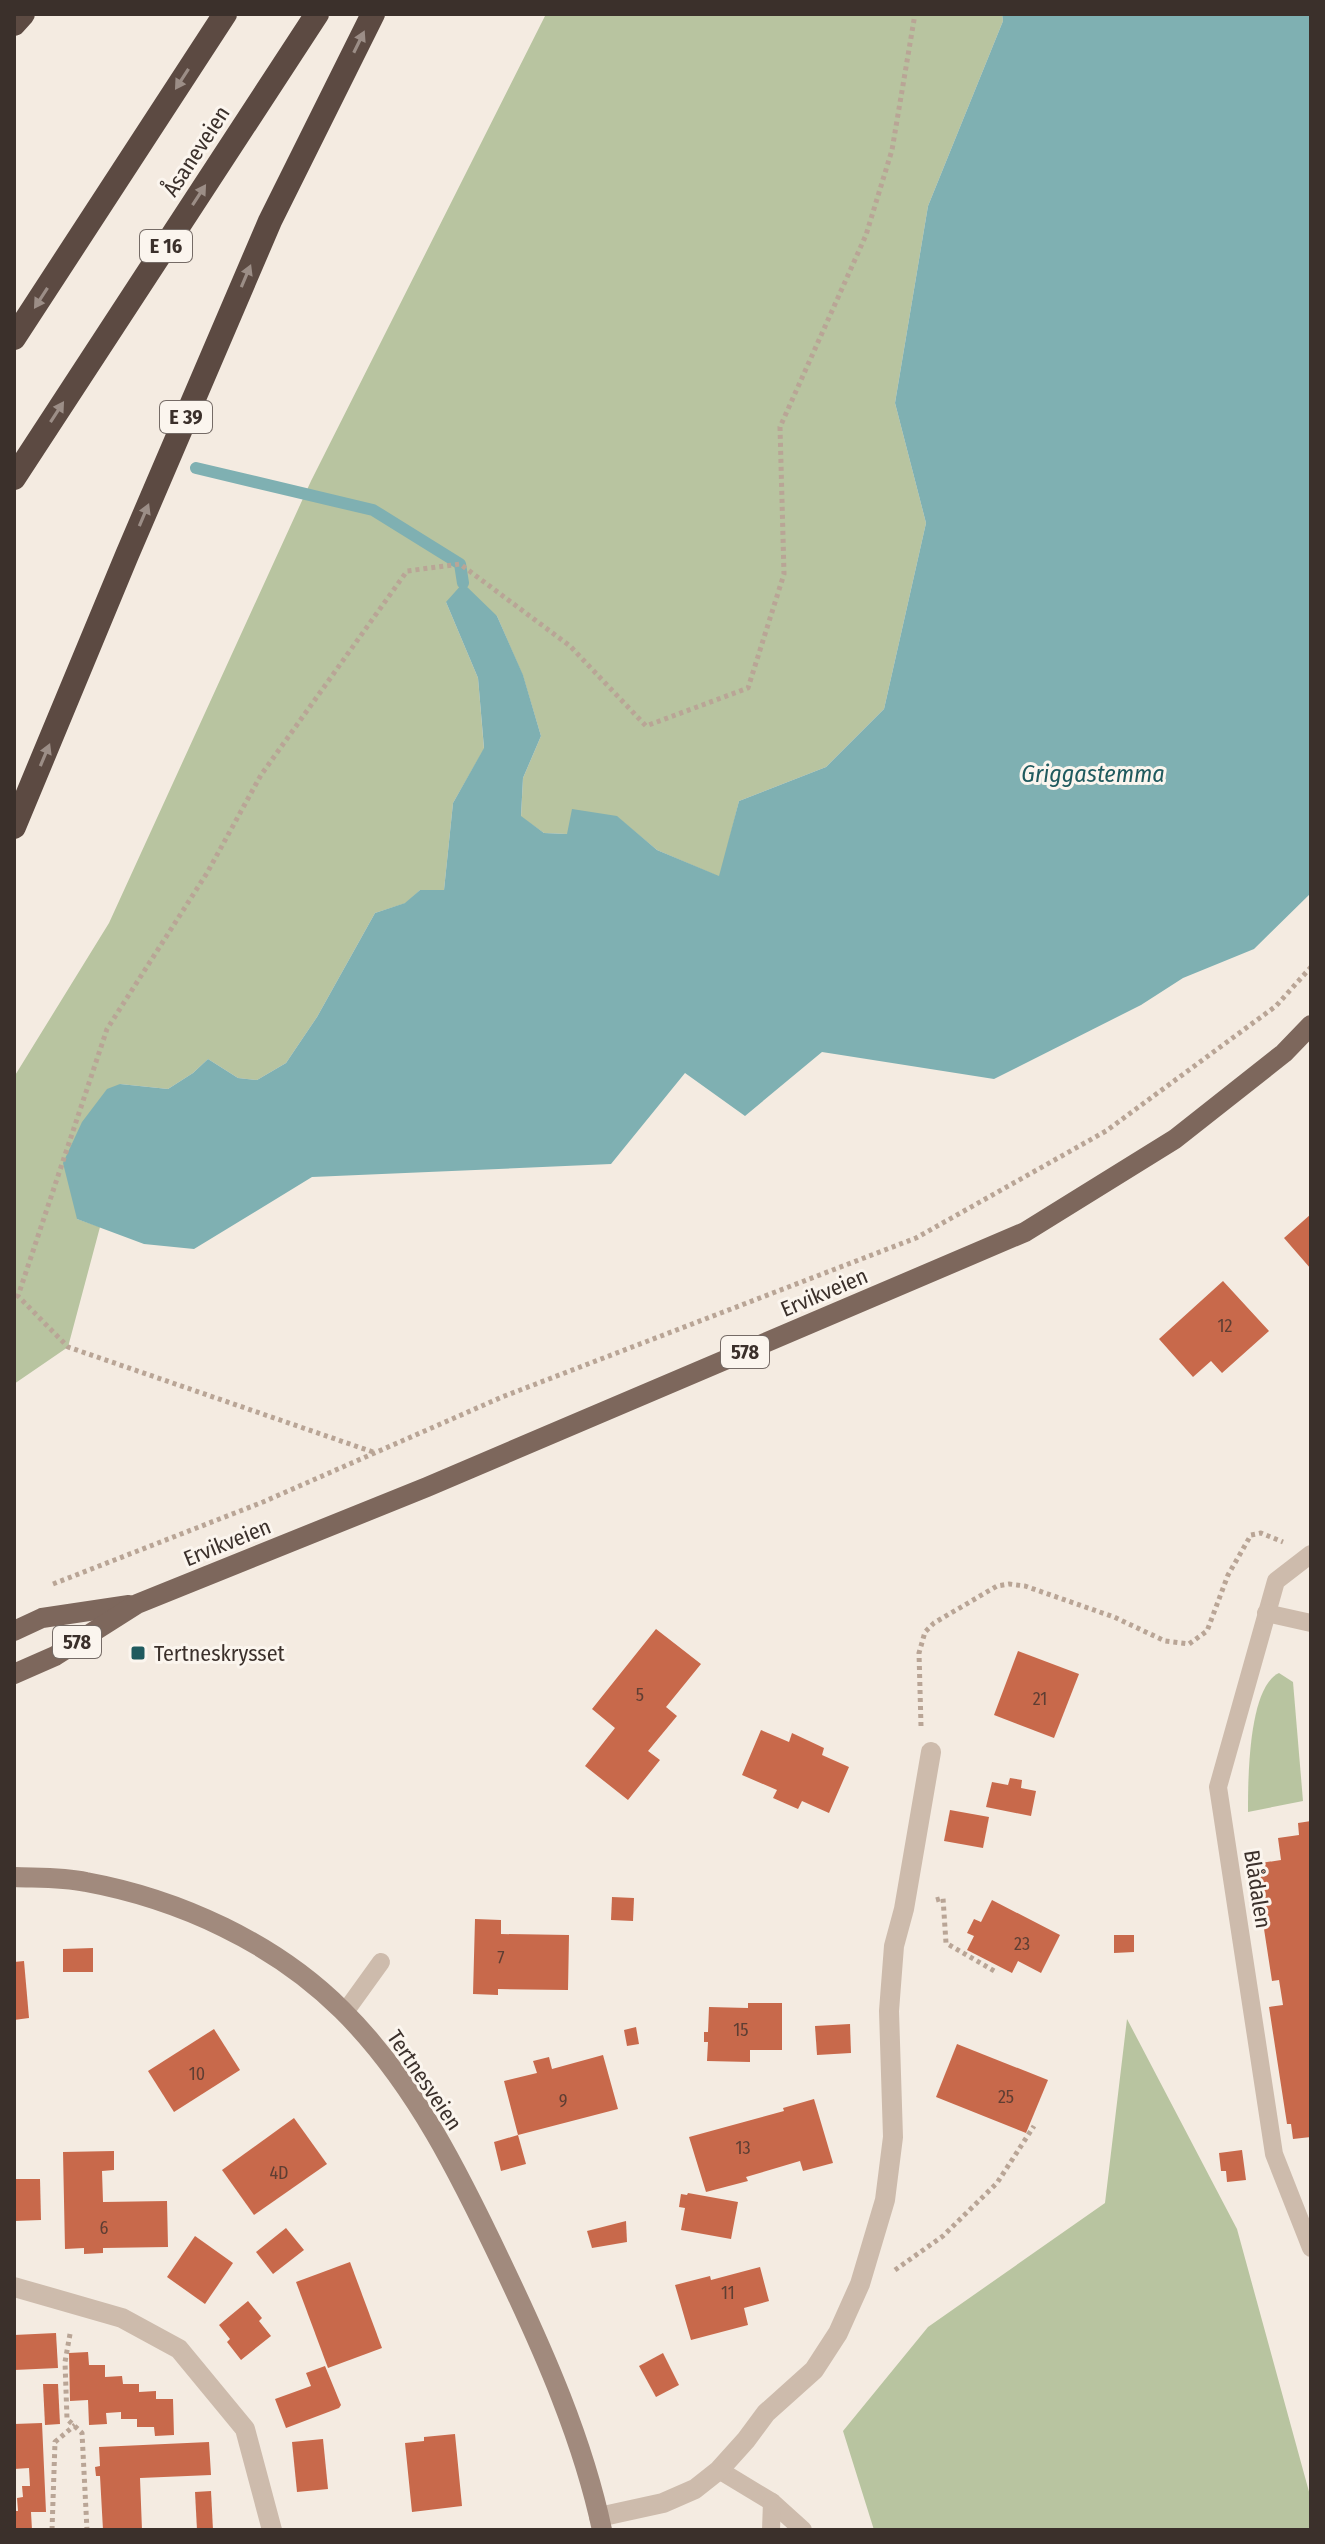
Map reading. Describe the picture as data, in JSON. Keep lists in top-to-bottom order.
{
  "streets": {
    "highway": ["Åsaneveien", "E 16", "E 39"],
    "main road": ["Ervikveien", "578", "Tertnesveien"],
    "lane": ["Blådalen"]
  },
  "water": ["Griggastemma"],
  "places": {
    "transit": ["Tertneskrysset"]
  },
  "house_numbers": [
    "12",
    "5",
    "21",
    "23",
    "7",
    "15",
    "10",
    "25",
    "9",
    "13",
    "4D",
    "6",
    "11"
  ]
}
